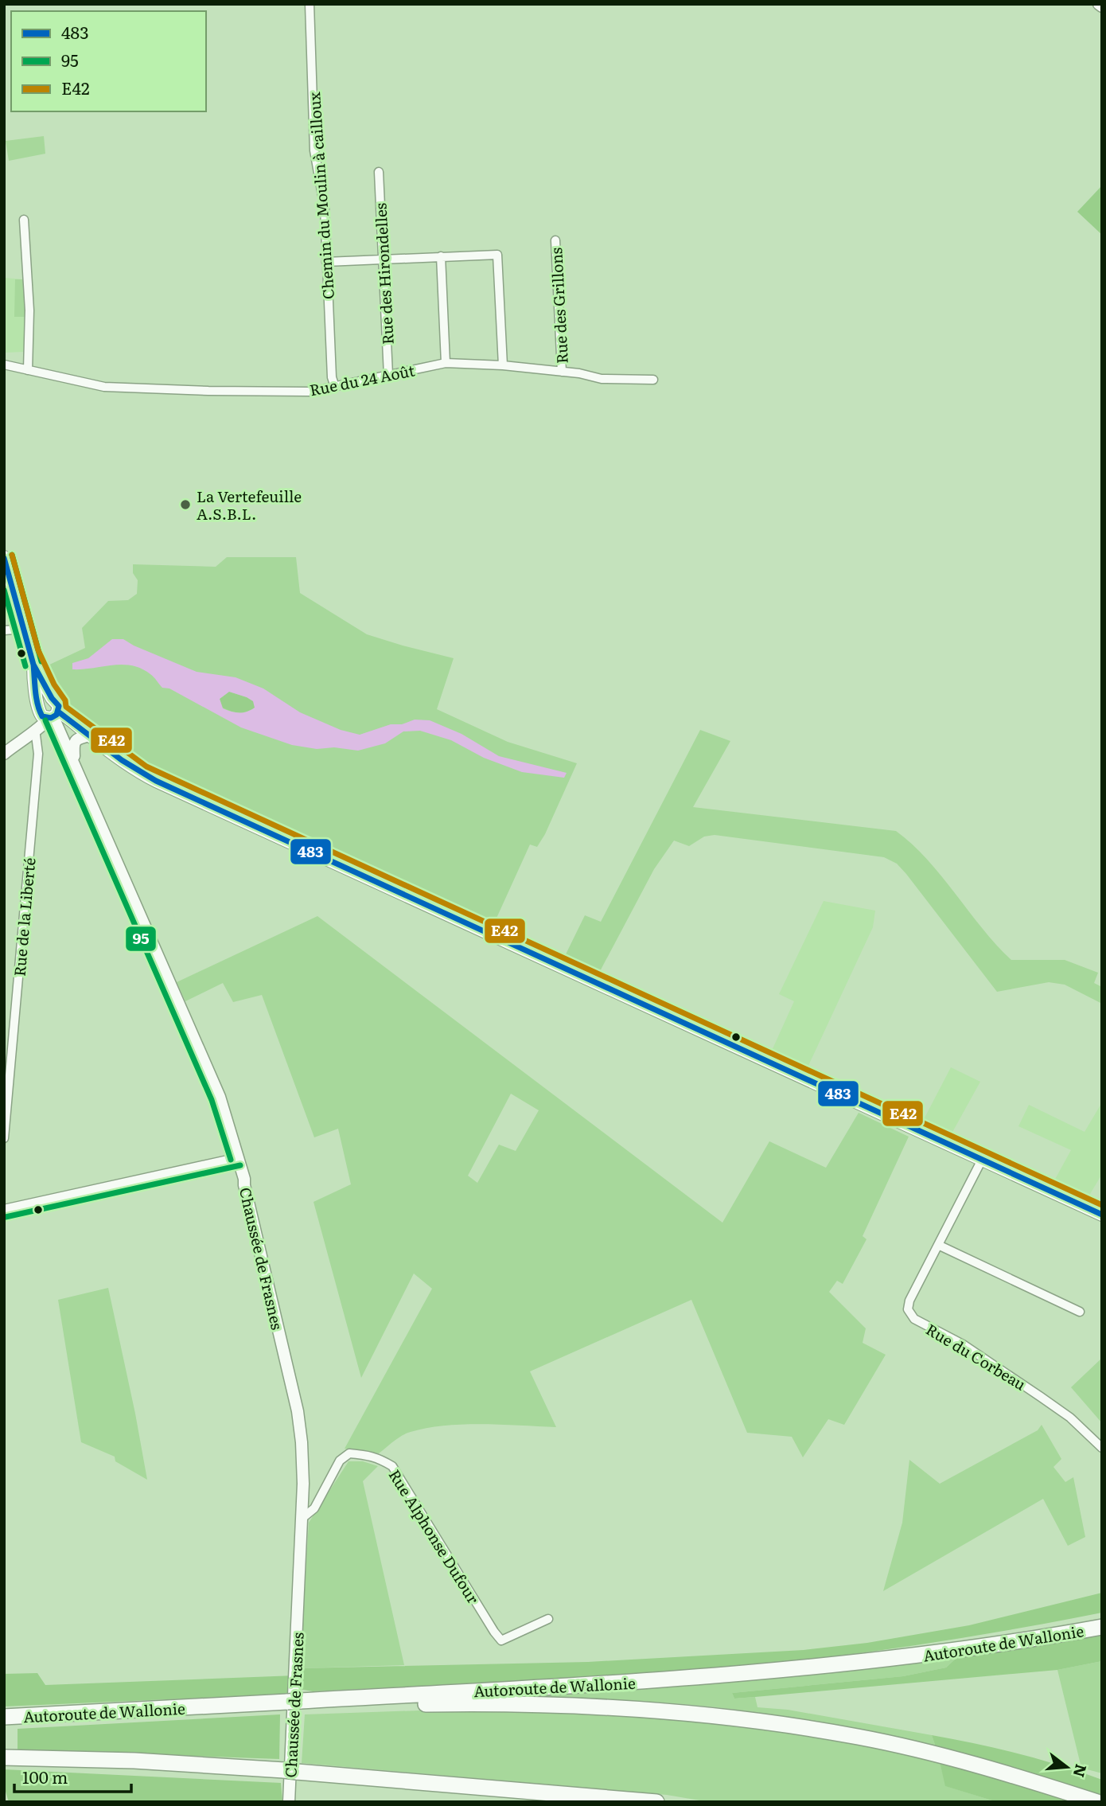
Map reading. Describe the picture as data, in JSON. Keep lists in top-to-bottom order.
{
  "streets": {
    "highway": ["Autoroute de Wallonie"],
    "main road": ["Chaussée de Frasnes"],
    "street": [
      "Chemin du Moulin à cailloux",
      "Rue des Hirondelles",
      "Rue des Grillons",
      "Rue du 24 Août",
      "Rue de la Liberté",
      "Rue du Corbeau",
      "Rue Alphonse Dufour"
    ]
  },
  "crossings": [
    ["Chemin du Moulin à cailloux", "Rue du 24 Août"],
    ["Rue des Hirondelles", "Rue du 24 Août"],
    ["Rue des Grillons", "Rue du 24 Août"],
    ["Chaussée de Frasnes", "Rue Alphonse Dufour"]
  ],
  "places": ["La Vertefeuille A.S.B.L."],
  "lines": ["transit line 95", "transit line E42", "transit line 483"],
  "legend": ["483", "95", "E42"],
  "scale_bar": "100 m",
  "north": "right"
}
